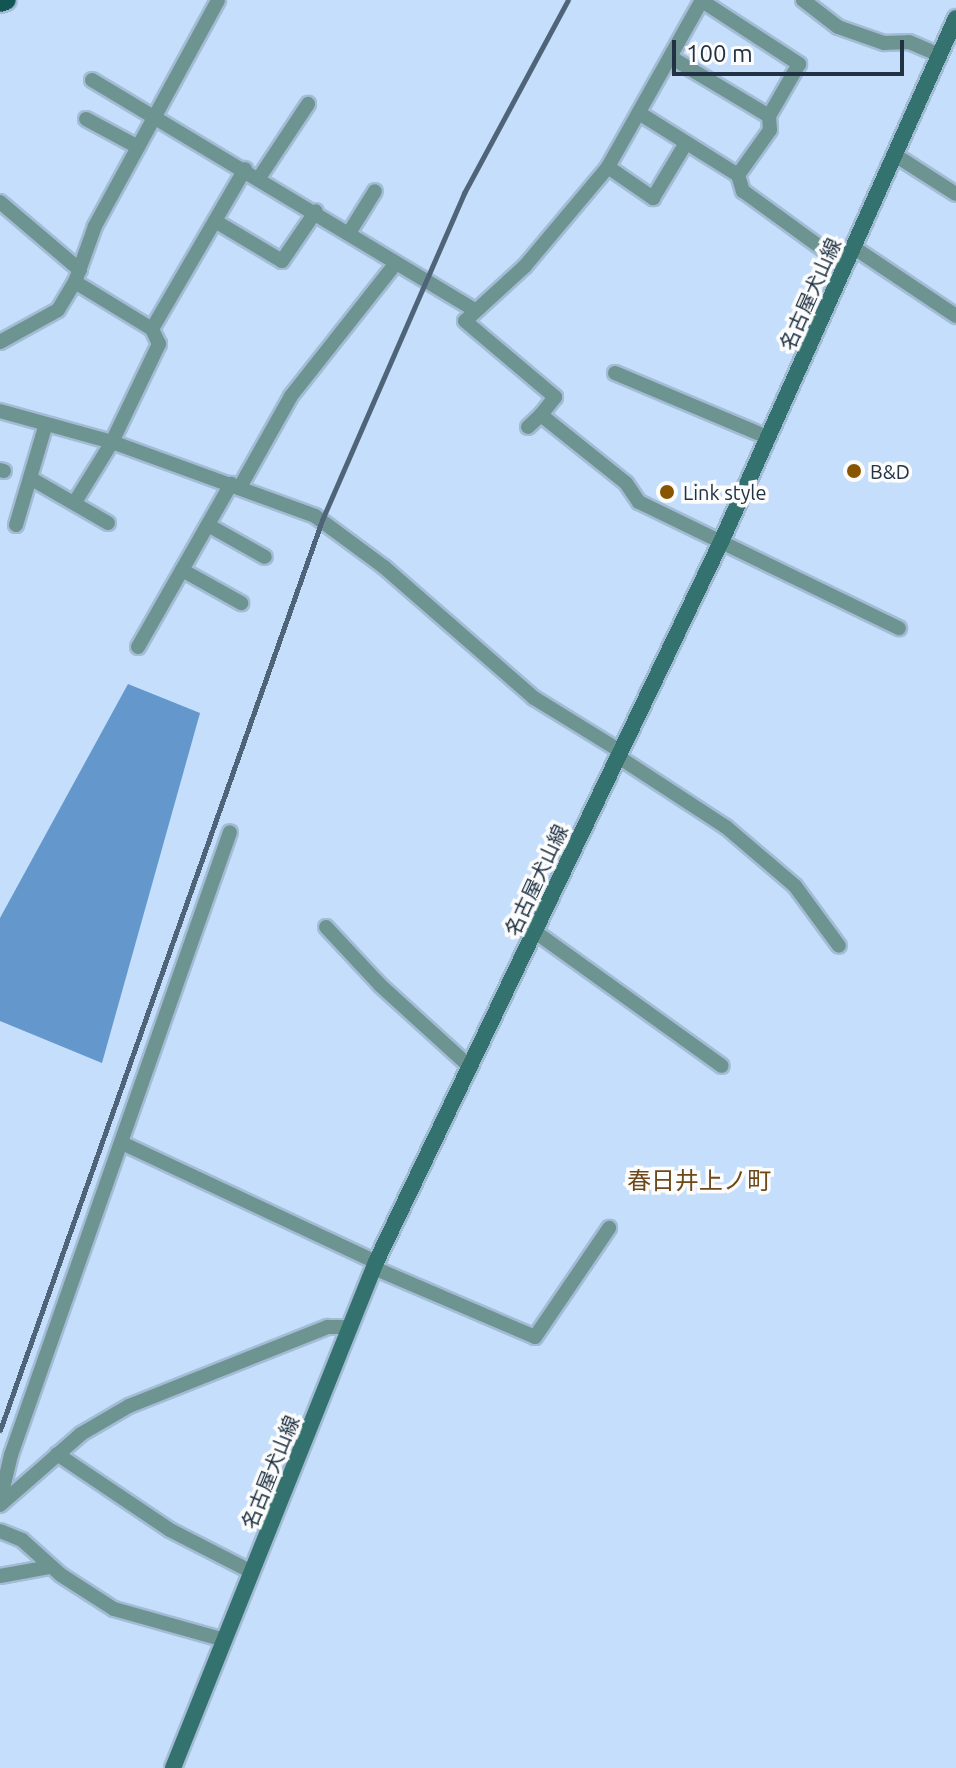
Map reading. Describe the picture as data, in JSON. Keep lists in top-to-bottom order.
{
  "streets": {
    "main road": ["名古屋犬山線"]
  },
  "districts": ["春日井上ノ町"],
  "places": ["B&D", "Link style"],
  "scale_bar": "100 m"
}
